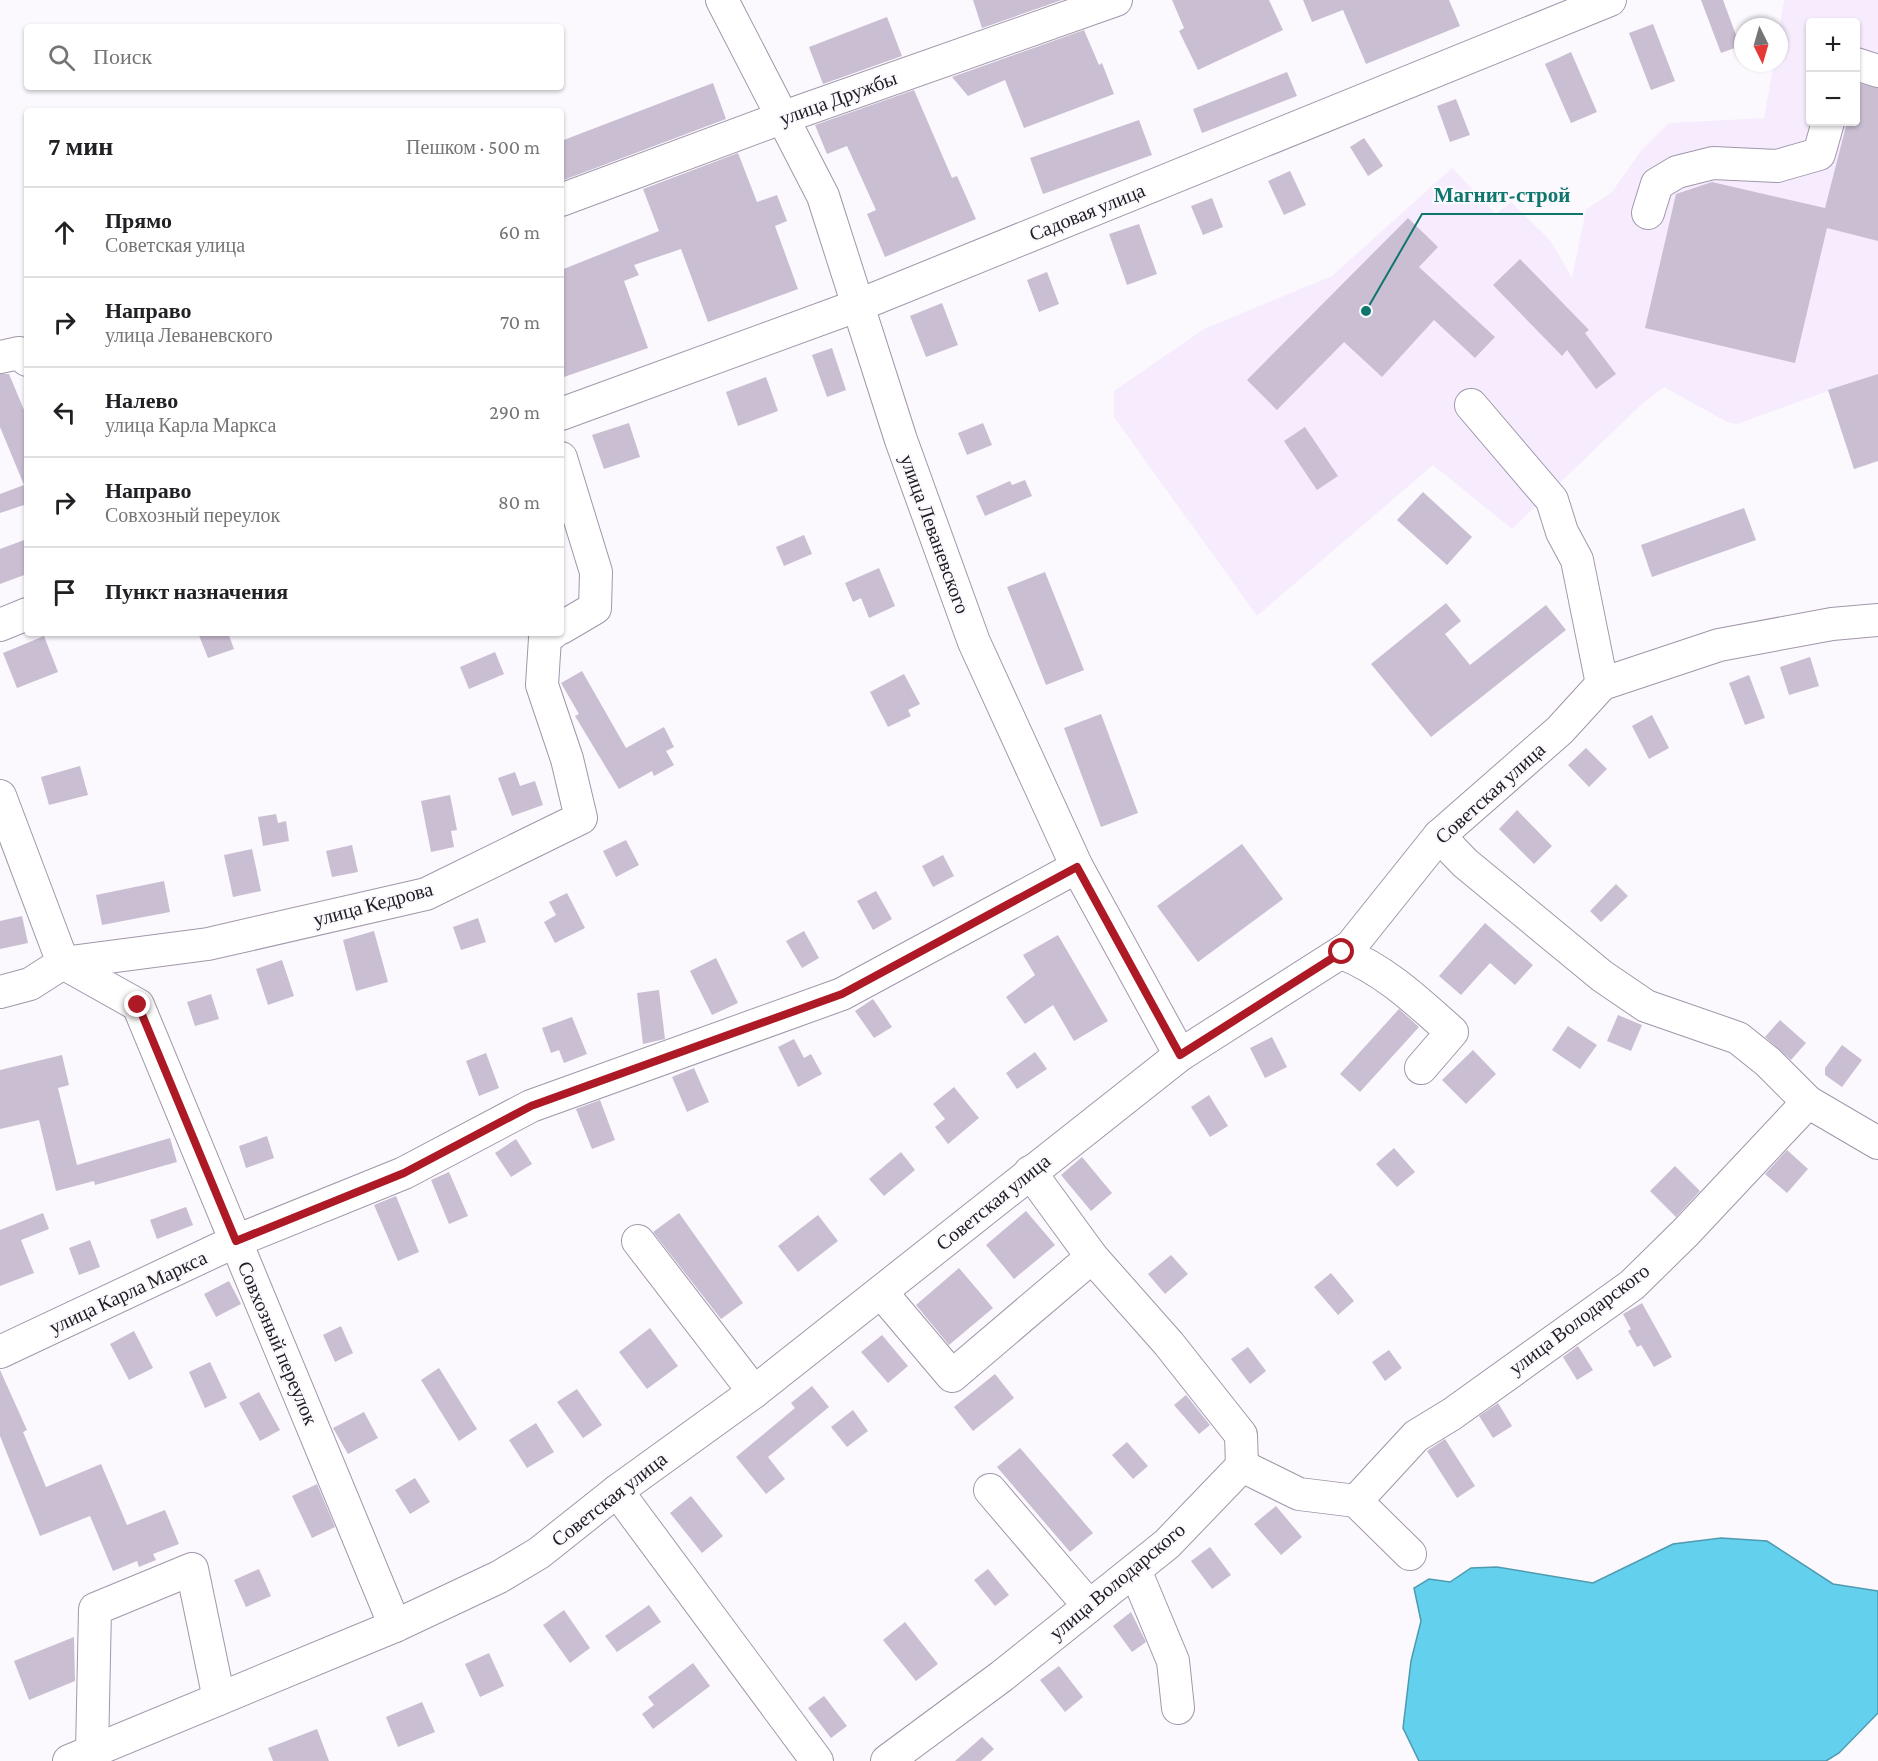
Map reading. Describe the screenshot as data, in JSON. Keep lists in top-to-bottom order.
{
  "streets": {
    "street": [
      "улица Дружбы",
      "Садовая улица",
      "улица Леваневского",
      "Советская улица",
      "улица Кедрова",
      "улица Карла Маркса",
      "улица Володарского",
      "Совхозный переулок"
    ]
  },
  "crossings": [
    ["улица Дружбы", "улица Леваневского"],
    ["Садовая улица", "улица Леваневского"],
    ["улица Леваневского", "Советская улица"],
    ["улица Леваневского", "улица Карла Маркса"],
    ["Советская улица", "Совхозный переулок"],
    ["улица Кедрова", "Совхозный переулок"],
    ["улица Карла Маркса", "Совхозный переулок"]
  ],
  "places": ["Магнит-строй"],
  "north": "bottom",
  "page": {
    "map_buttons": ["+", "−"],
    "search": "Поиск",
    "heading": ["7 мин", "Пешком · 500 m"],
    "list": [
      ["Прямо", "Советская улица", "60 m"],
      ["Направо", "улица Леваневского", "70 m"],
      ["Налево", "улица Карла Маркса", "290 m"],
      ["Направо", "Совхозный переулок", "80 m"],
      "Пункт назначения"
    ]
  }
}
